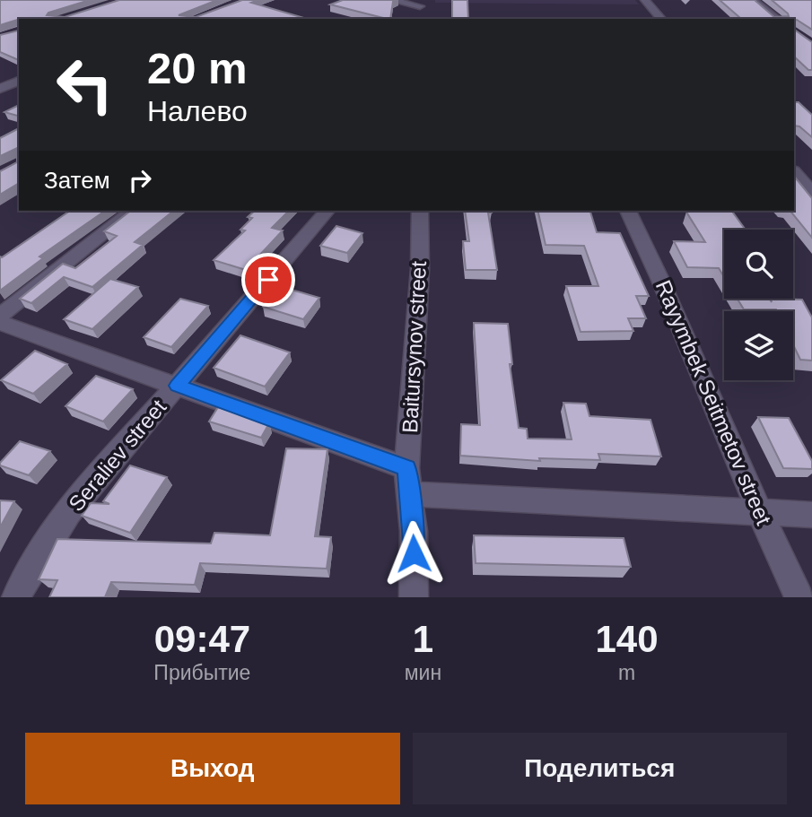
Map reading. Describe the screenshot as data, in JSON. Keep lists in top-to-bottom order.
{
  "streets": {
    "street": ["Baitursynov street", "Rayymbek Seitmetov street", "Seraliev street"]
  },
  "page": {
    "turn": ["20 m", "Налево"],
    "then": "Затем",
    "eta": [
      "09:47",
      "Прибытие",
      "1",
      "мин",
      "140",
      "m"
    ],
    "buttons": ["Выход", "Поделиться"]
  }
}
